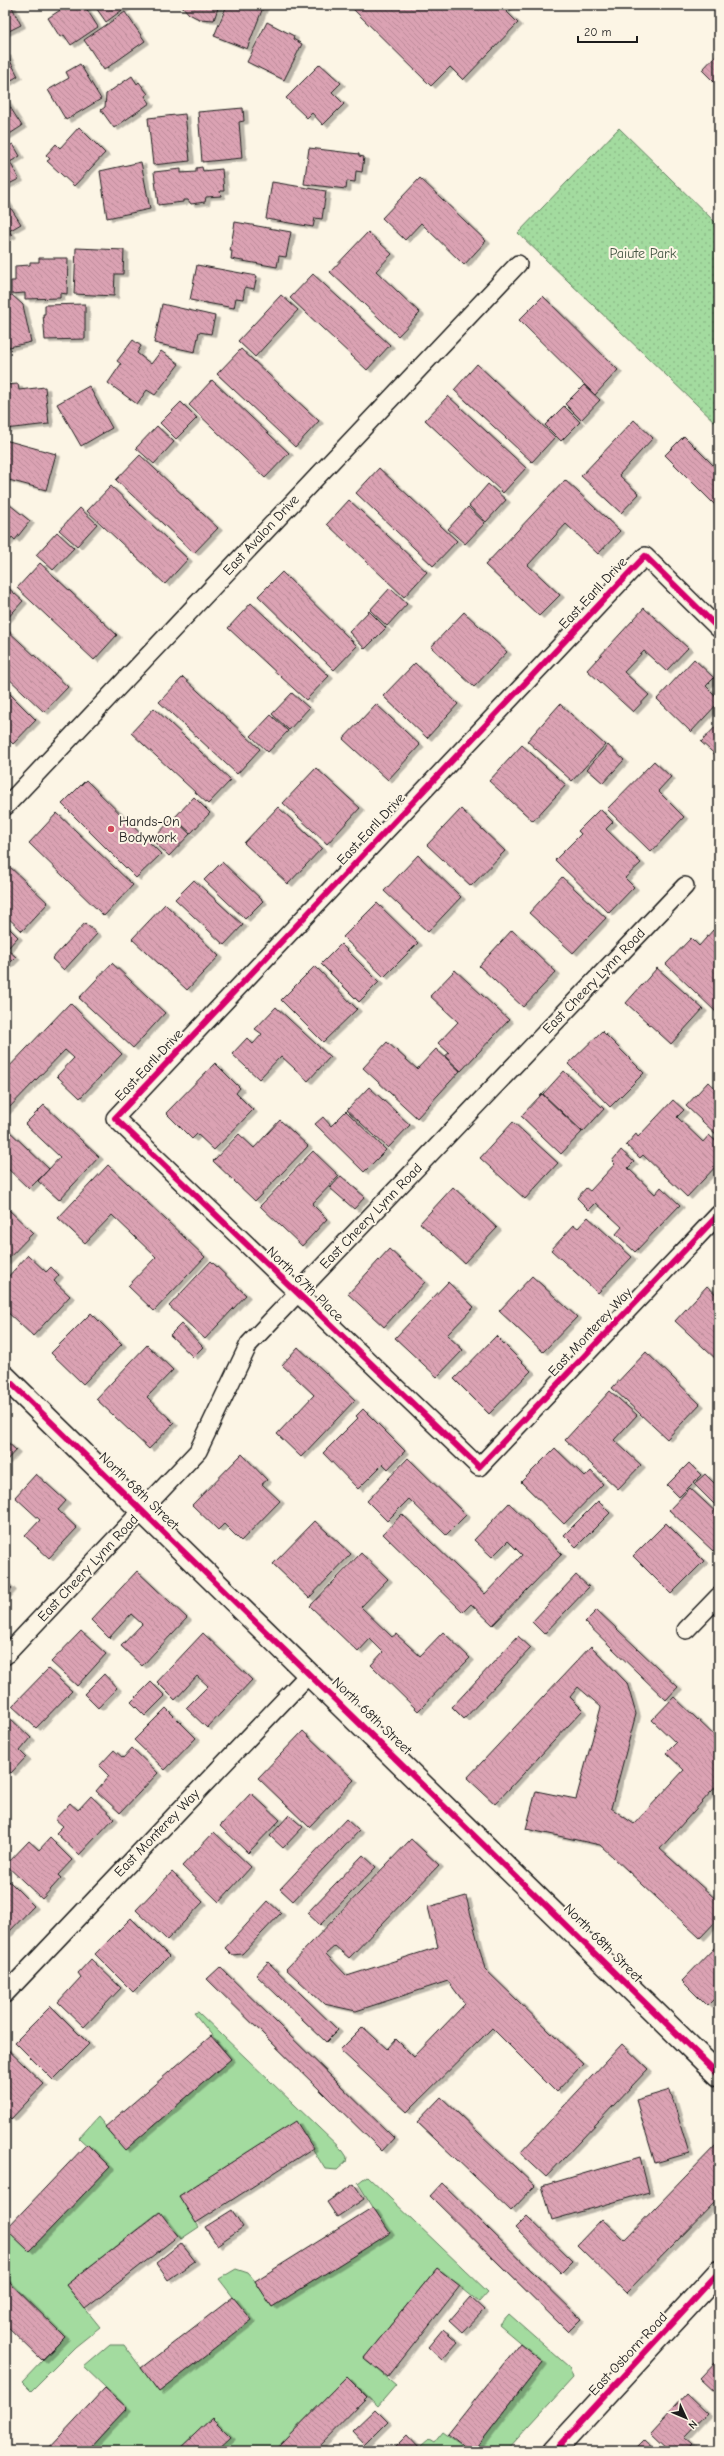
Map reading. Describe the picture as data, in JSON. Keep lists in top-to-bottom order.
{
  "streets": {
    "main road": ["North 68th Street", "East Osborn Road"],
    "street": [
      "East Avalon Drive",
      "East Earll Drive",
      "East Cheery Lynn Road",
      "North 67th Place",
      "East Monterey Way"
    ]
  },
  "crossings": [
    ["East Earll Drive", "North 67th Place"],
    ["East Cheery Lynn Road", "North 67th Place"],
    ["East Cheery Lynn Road", "North 68th Street"],
    ["North 67th Place", "East Monterey Way"],
    ["East Monterey Way", "North 68th Street"]
  ],
  "parks": ["Paiute Park"],
  "places": ["Hands-On Bodywork"],
  "scale_bar": "20 m",
  "north": "bottom right"
}
